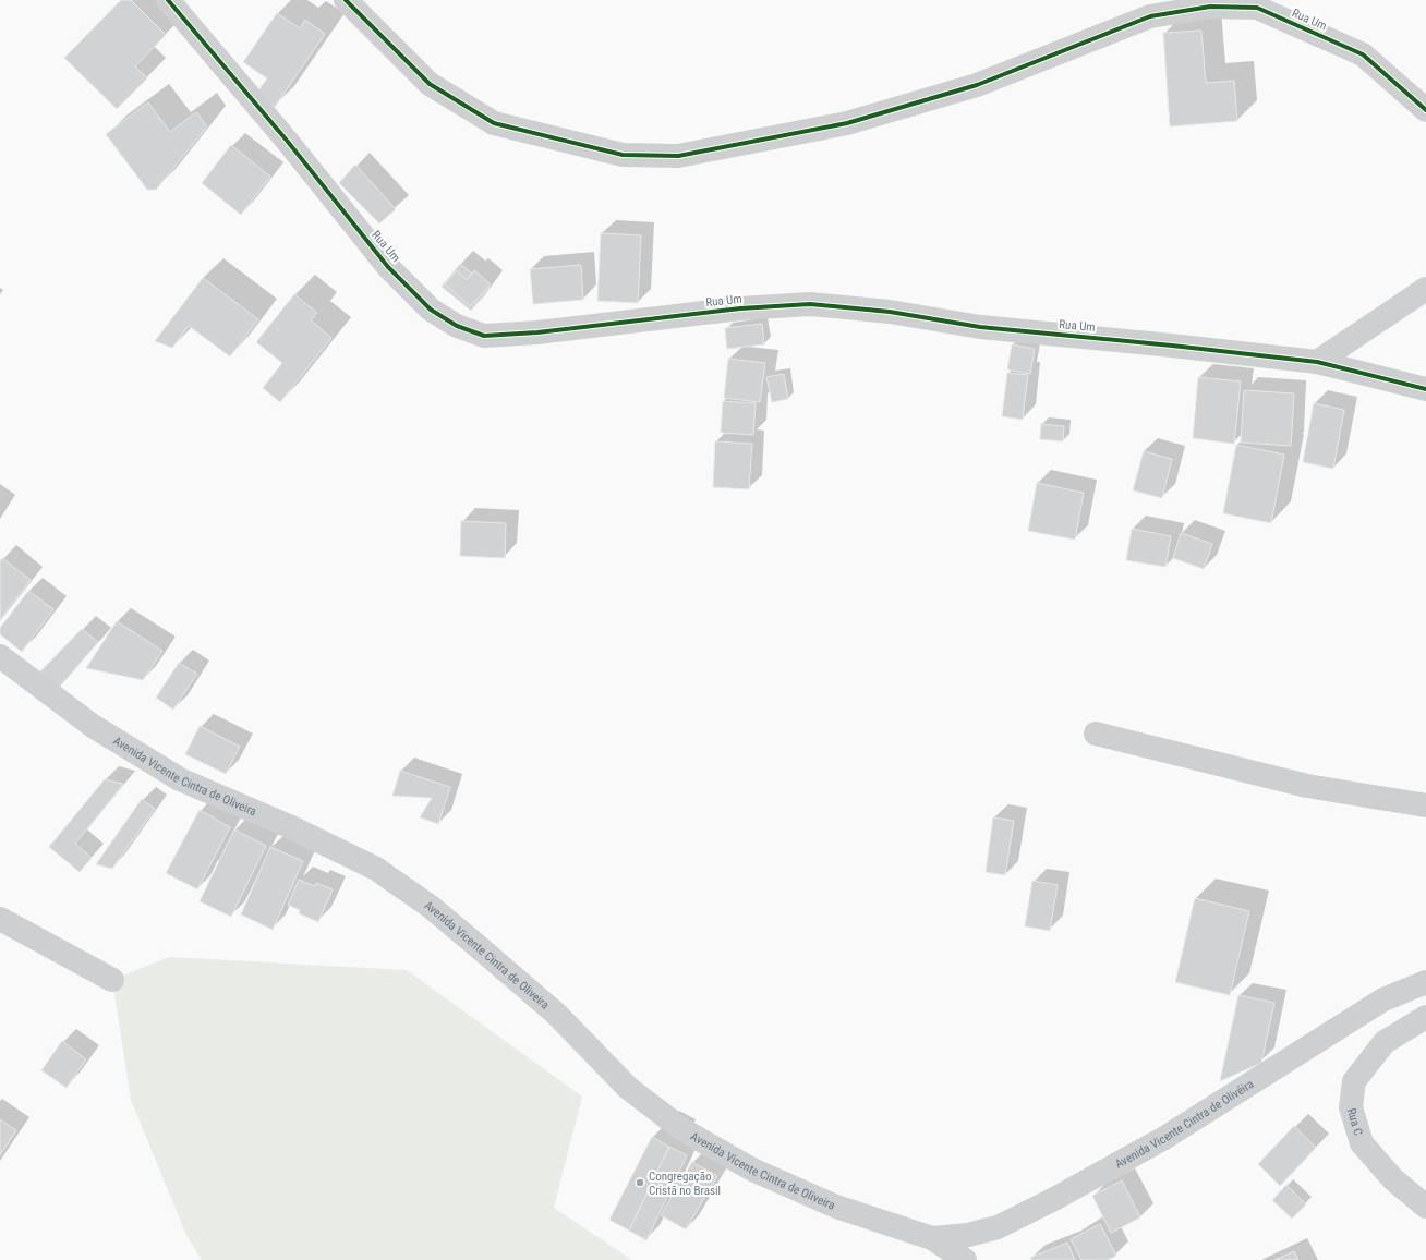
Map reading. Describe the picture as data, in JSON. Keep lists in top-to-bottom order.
{
  "streets": {
    "street": [
      "Rua Um",
      "Avenida Vicente Cintra de Oliveira",
      "Rua C",
      "Avenida Vicente Cintra de Olivéira"
    ]
  },
  "crossings": [
    ["Avenida Vicente Cintra de Oliveira", "Avenida Vicente Cintra de Olivéira"]
  ],
  "places": ["Congregação Cristã no Brasil"]
}
